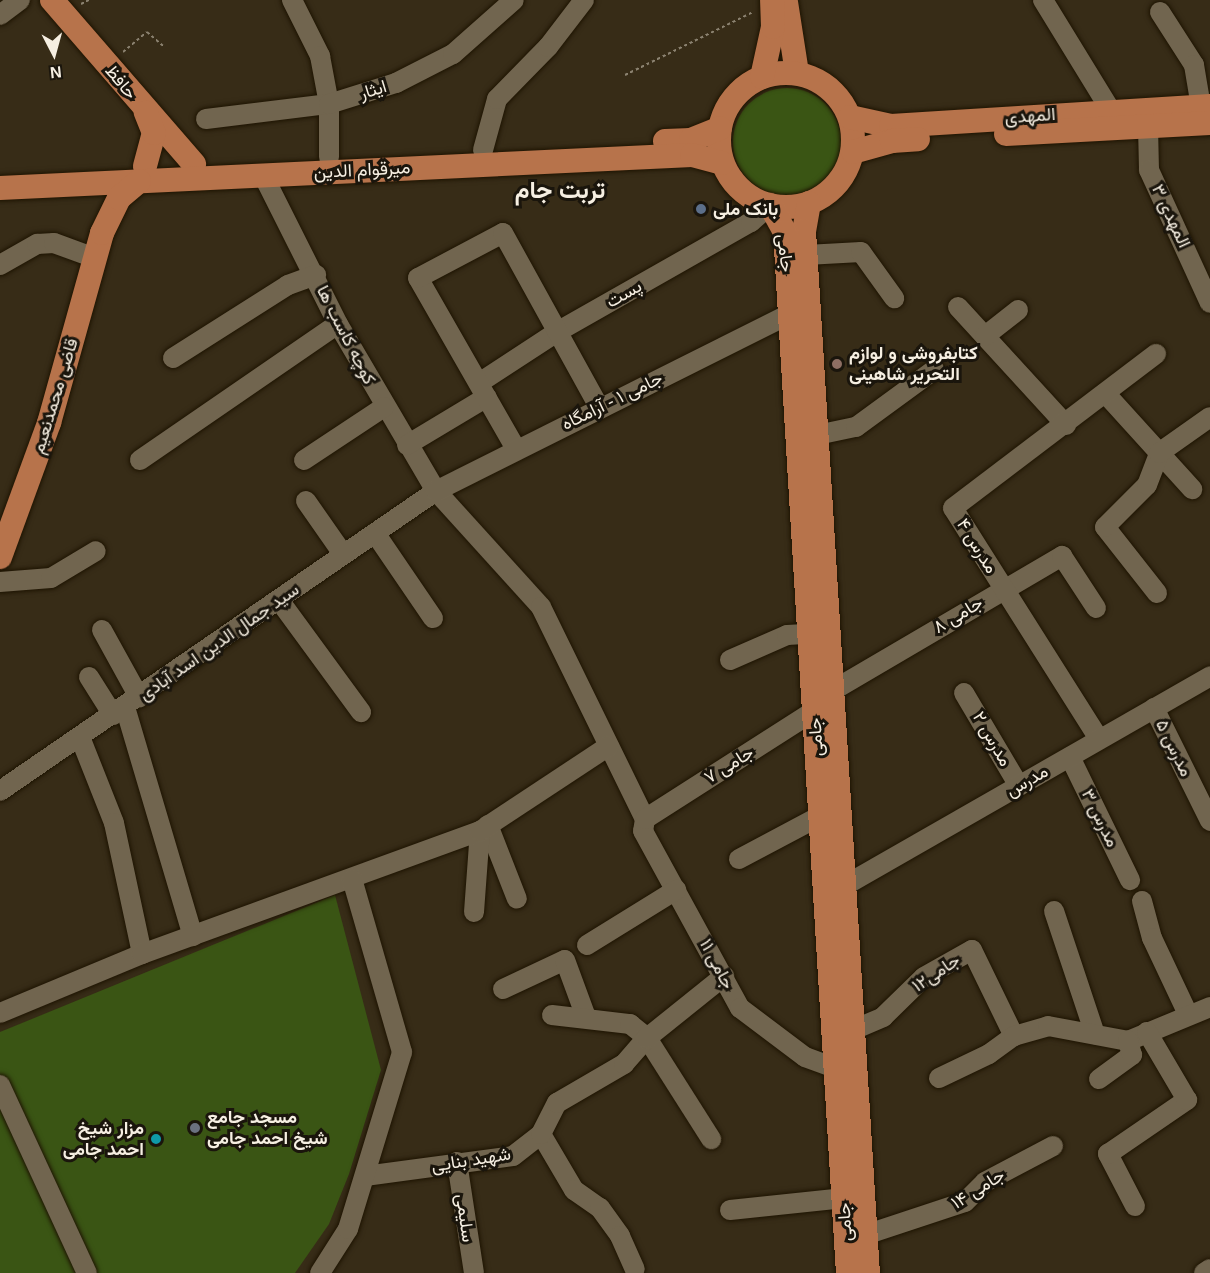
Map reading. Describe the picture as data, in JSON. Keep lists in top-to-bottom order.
{
  "streets": {
    "main road": [
      "حافظ",
      "المهدی",
      "میرقوام الدین",
      "جامی",
      "قاضی محمدنعیم"
    ],
    "street": [
      "ایثار",
      "المهدی ۳",
      "پست",
      "کوچه کاسب ها",
      "جامی ۱ - آرامگاه",
      "مدرس ۴",
      "جامی ۸",
      "سید جمال الدین اسد آبادی",
      "مدرس ۲",
      "مدرس ۵",
      "جامی ۷",
      "مدرس",
      "مدرس ۳",
      "جامی ۱۱",
      "جامی۱۲",
      "شهید بنایی",
      "جامی ۱۴",
      "سلیمی"
    ]
  },
  "crossings": [
    ["حافظ", "میرقوام الدین"],
    ["المهدی", "میرقوام الدین"],
    ["المهدی", "المهدی ۳"],
    ["المهدی", "جامی"],
    ["المهدی", "پست"],
    ["میرقوام الدین", "جامی"],
    ["میرقوام الدین", "پست"],
    ["میرقوام الدین", "کوچه کاسب ها"],
    ["میرقوام الدین", "قاضی محمدنعیم"],
    ["جامی", "پست"],
    ["جامی", "جامی ۱ - آرامگاه"],
    ["جامی", "جامی ۸"],
    ["جامی", "جامی ۷"],
    ["جامی", "مدرس"],
    ["جامی", "جامی ۱۱"],
    ["جامی", "جامی۱۲"],
    ["جامی", "جامی ۱۴"],
    ["پست", "کوچه کاسب ها"],
    ["کوچه کاسب ها", "جامی ۱ - آرامگاه"],
    ["کوچه کاسب ها", "سید جمال الدین اسد آبادی"],
    ["کوچه کاسب ها", "جامی ۱۱"],
    ["جامی ۱ - آرامگاه", "سید جمال الدین اسد آبادی"],
    ["مدرس ۴", "جامی ۸"],
    ["مدرس ۴", "مدرس"],
    ["مدرس ۲", "مدرس"],
    ["مدرس ۵", "مدرس"],
    ["جامی ۷", "جامی ۱۱"],
    ["مدرس", "مدرس ۳"],
    ["جامی ۱۱", "شهید بنایی"],
    ["شهید بنایی", "سلیمی"]
  ],
  "districts": ["تربت جام"],
  "places": [
    "بانک ملی",
    "کتابفروشی و لوازم التحریر شاهینی",
    "مسجد جامع شیخ احمد جامی",
    "مزار شیخ احمد جامی"
  ],
  "north": "bottom"
}
